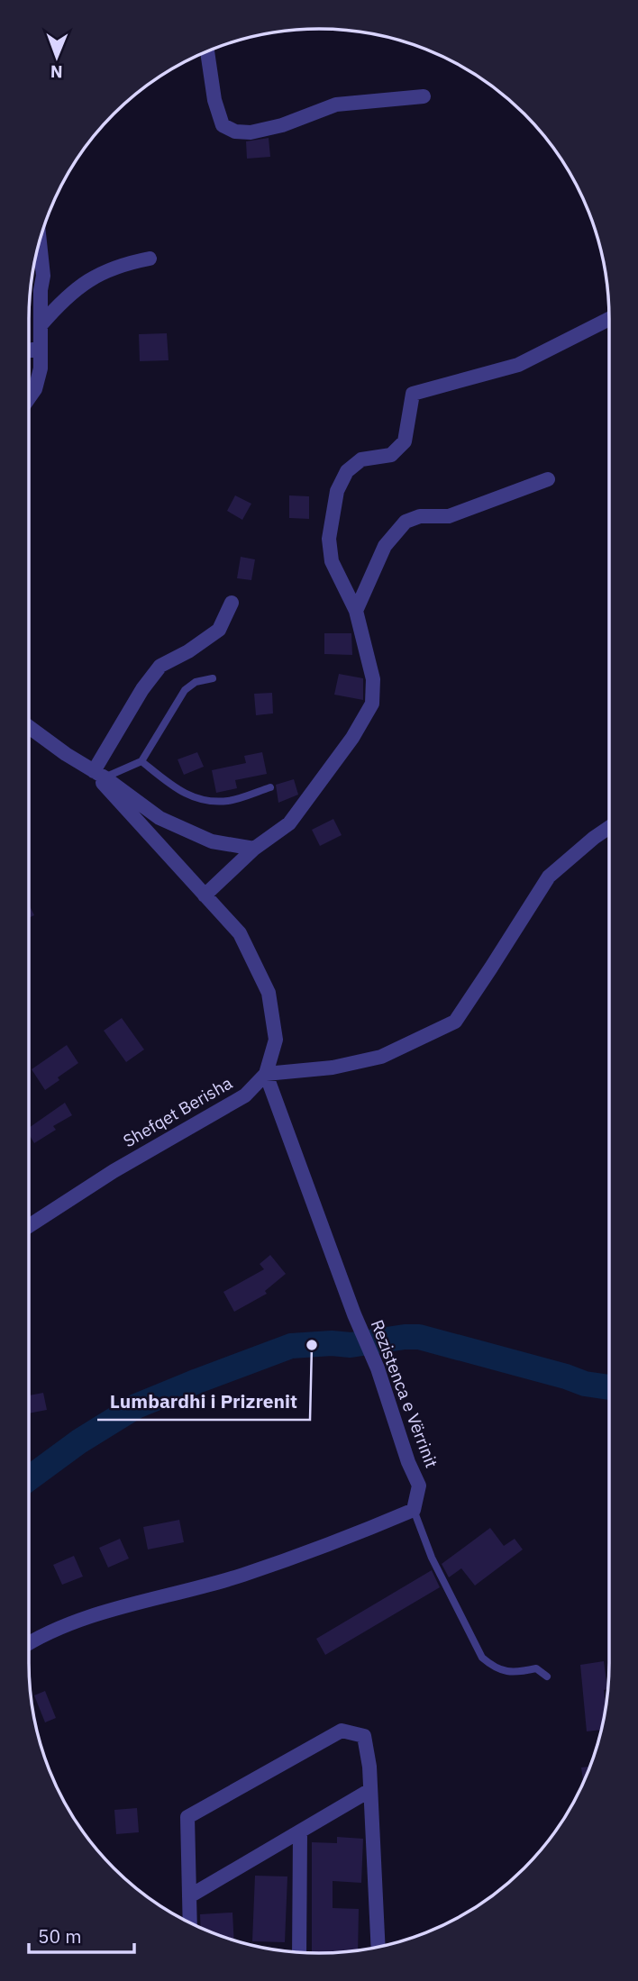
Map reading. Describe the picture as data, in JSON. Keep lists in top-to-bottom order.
{
  "streets": {
    "street": ["Shefqet Berisha", "Rezistenca e Vërrinit"]
  },
  "crossings": [
    ["Shefqet Berisha", "Rezistenca e Vërrinit"]
  ],
  "places": ["Lumbardhi i Prizrenit"],
  "scale_bar": "50 m",
  "north": "bottom"
}
